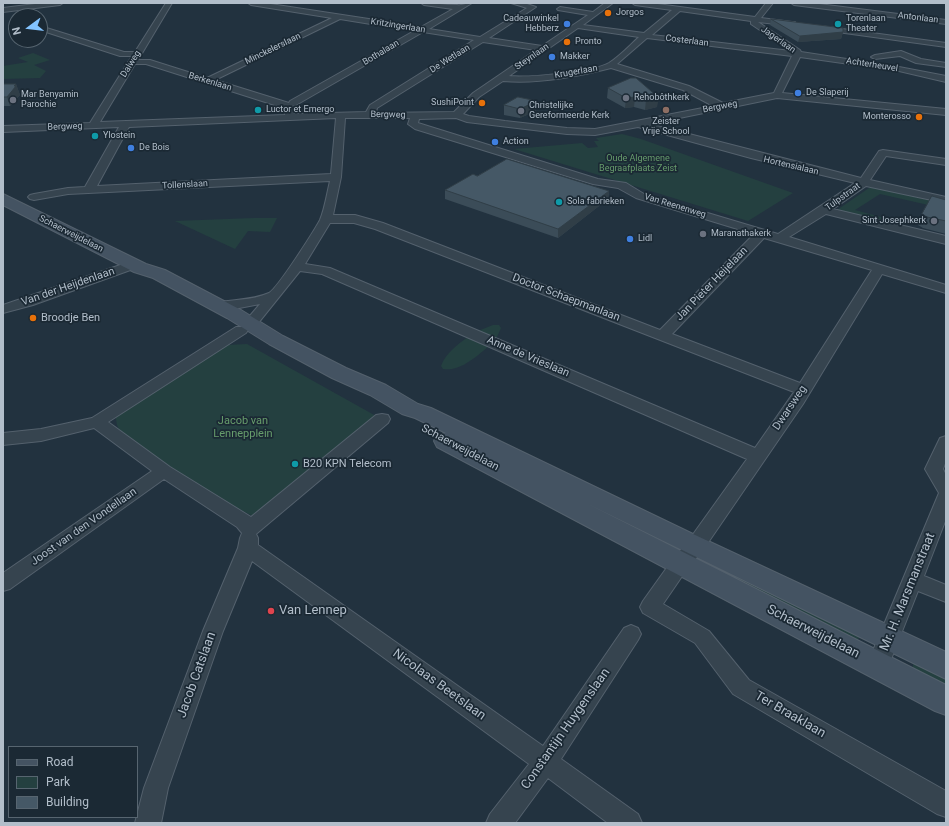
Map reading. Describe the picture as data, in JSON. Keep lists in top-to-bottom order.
{
  "streets": {
    "street": [
      "Antonlaan",
      "Kritzingerlaan",
      "Jagerlaan",
      "Costerlaan",
      "Minckelerslaan",
      "Bothalaan",
      "Steynlaan",
      "De Wetlaan",
      "Dalweg",
      "Achterheuvel",
      "Krugerlaan",
      "Berkenlaan",
      "Bergweg",
      "Hortensialaan",
      "Tollenslaan",
      "Tulpstraat",
      "Van Reenenweg",
      "Schaerweijdelaan",
      "Jan Pieter Heijelaan",
      "Van der Heijdenlaan",
      "Doctor Schaepmanlaan",
      "Anne de Vrieslaan",
      "Dwarsweg",
      "Joost van den Vondellaan",
      "Mr. H. Marsmanstraat",
      "Jacob Catslaan",
      "Nicolaas Beetslaan",
      "Ter Braaklaan",
      "Constantijn Huygenslaan"
    ]
  },
  "crossings": [
    ["Kritzingerlaan", "Minckelerslaan"],
    ["Kritzingerlaan", "Bothalaan"],
    ["Kritzingerlaan", "Steynlaan"],
    ["Kritzingerlaan", "De Wetlaan"],
    ["Jagerlaan", "Costerlaan"],
    ["Jagerlaan", "Achterheuvel"],
    ["Jagerlaan", "Bergweg"],
    ["Costerlaan", "Steynlaan"],
    ["Costerlaan", "Achterheuvel"],
    ["Costerlaan", "Krugerlaan"],
    ["Minckelerslaan", "Berkenlaan"],
    ["Bothalaan", "Berkenlaan"],
    ["Bothalaan", "Bergweg"],
    ["Steynlaan", "Krugerlaan"],
    ["Steynlaan", "Bergweg"],
    ["De Wetlaan", "Bergweg"],
    ["Dalweg", "Berkenlaan"],
    ["Dalweg", "Bergweg"],
    ["Berkenlaan", "Bergweg"],
    ["Bergweg", "Hortensialaan"],
    ["Bergweg", "Van Reenenweg"],
    ["Hortensialaan", "Tulpstraat"],
    ["Tulpstraat", "Van Reenenweg"],
    ["Van Reenenweg", "Jan Pieter Heijelaan"],
    ["Van Reenenweg", "Dwarsweg"],
    ["Schaerweijdelaan", "Van der Heijdenlaan"],
    ["Schaerweijdelaan", "Dwarsweg"],
    ["Schaerweijdelaan", "Mr. H. Marsmanstraat"],
    ["Schaerweijdelaan", "Ter Braaklaan"],
    ["Jan Pieter Heijelaan", "Doctor Schaepmanlaan"],
    ["Doctor Schaepmanlaan", "Dwarsweg"],
    ["Anne de Vrieslaan", "Dwarsweg"],
    ["Jacob Catslaan", "Nicolaas Beetslaan"],
    ["Nicolaas Beetslaan", "Constantijn Huygenslaan"]
  ],
  "parks": ["Oude Algemene Begraafplaats Zeist", "Jacob van Lennepplein"],
  "places": [
    "Jorgos",
    "Cadeauwinkel Hebberz",
    "Torenlaan Theater",
    "Pronto",
    "Makker",
    "De Slaperij",
    "Rehobôthkerk",
    "Mar Benyamin Parochie",
    "SushiPoint",
    "Luctor et Emergo",
    "Zeister Vrije School",
    "Christelijke Gereformeerde Kerk",
    "Monterosso",
    "Ylostein",
    "Action",
    "De Bois",
    "Sola fabrieken",
    "Sint Josephkerk",
    "Maranathakerk",
    "Lidl",
    "Broodje Ben",
    "B20 KPN Telecom",
    "Van Lennep"
  ],
  "legend": ["Road", "Park", "Building"],
  "north": "left"
}
